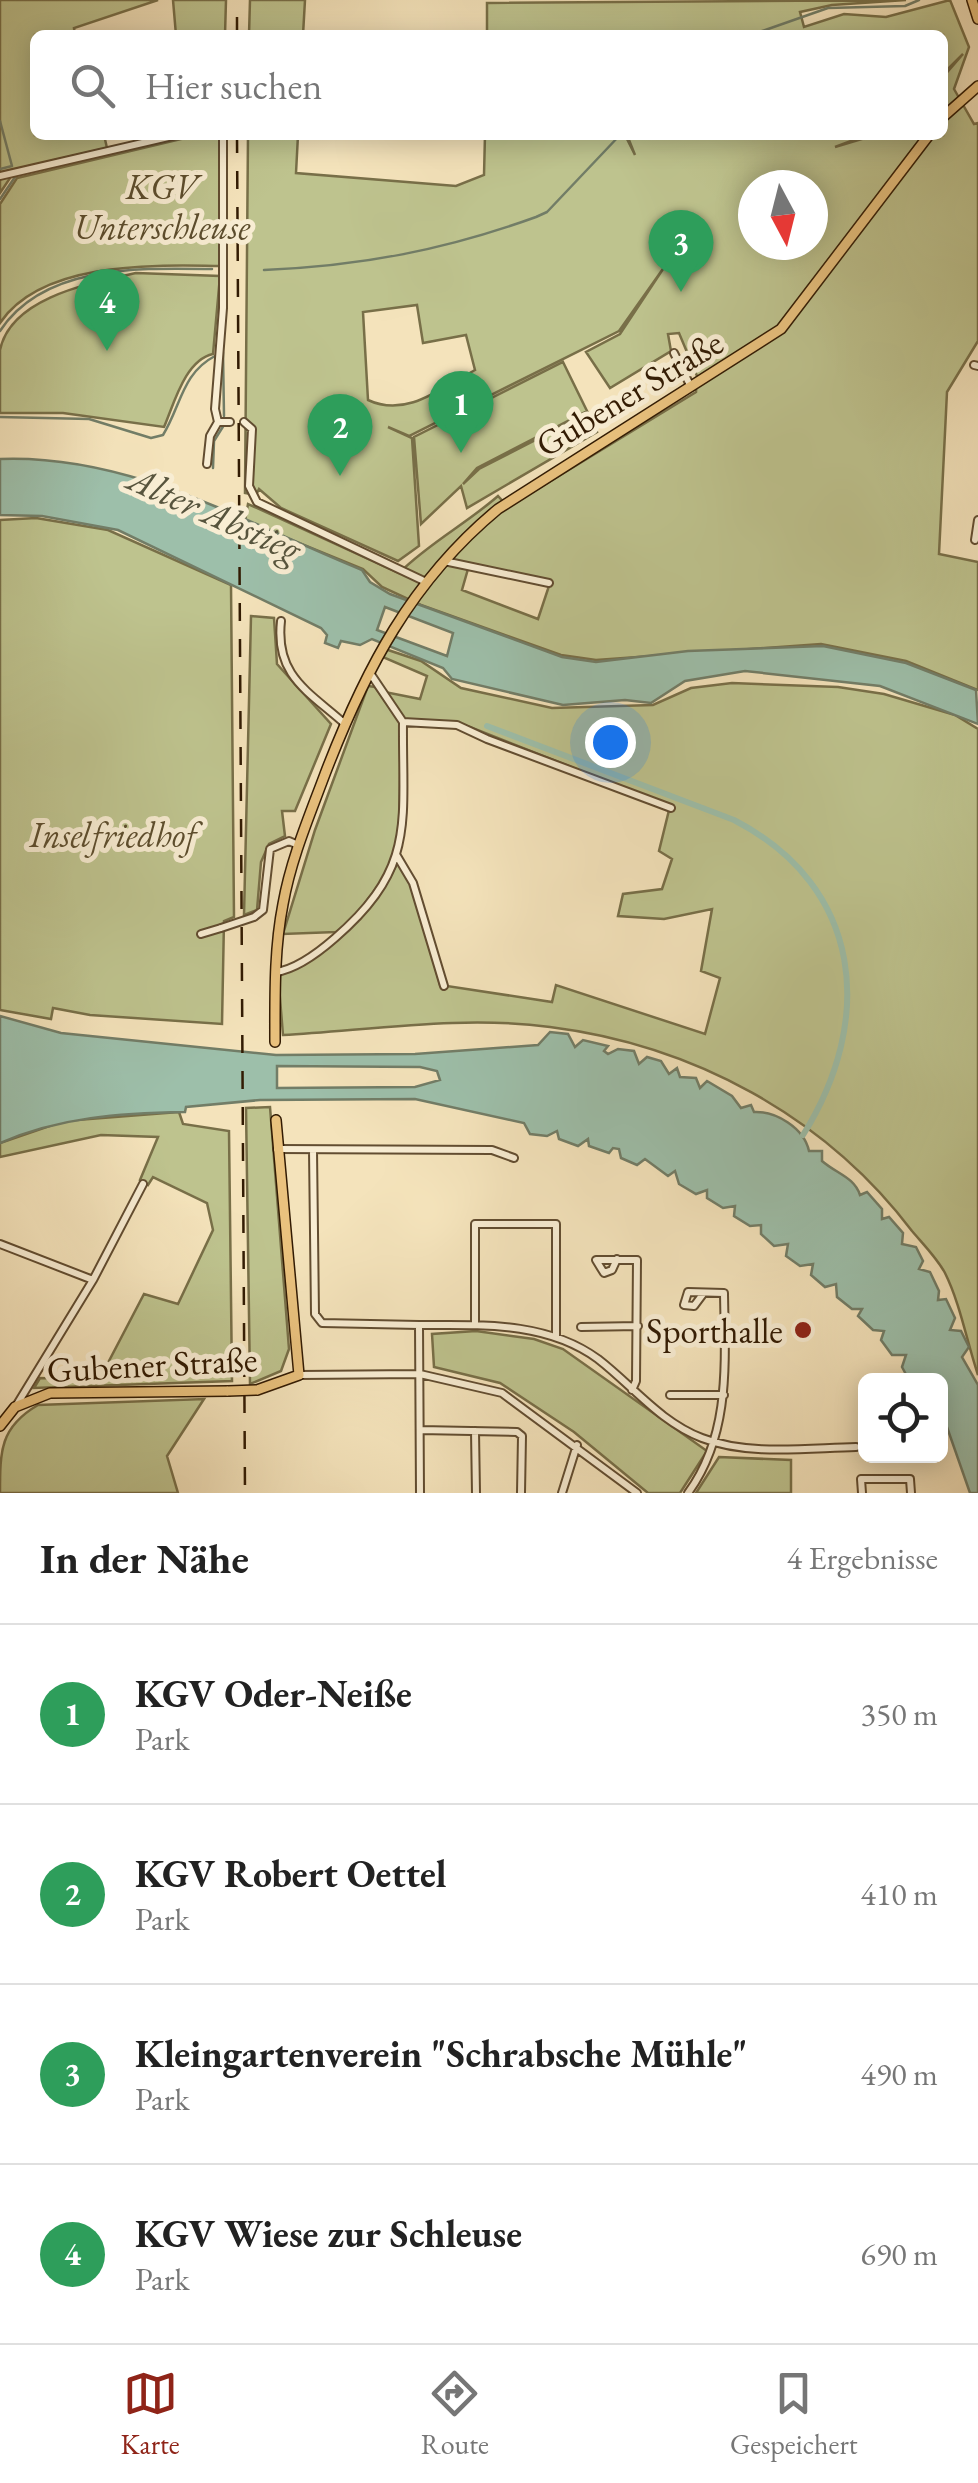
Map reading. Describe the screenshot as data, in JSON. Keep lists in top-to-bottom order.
{
  "streets": {
    "main road": ["Gubener Straße"]
  },
  "water": ["Alter Abstieg"],
  "parks": ["KGV Unterschleuse", "Inselfriedhof"],
  "places": ["Sporthalle"],
  "north": "bottom",
  "page": {
    "search": "Hier suchen",
    "pins": [
      "3",
      "4",
      "1",
      "2"
    ],
    "heading": ["In der Nähe", "4 Ergebnisse"],
    "list": [
      {
        "mark": "1",
        "name": "KGV Oder-Neiße",
        "note": "Park",
        "value": "350 m"
      },
      {
        "mark": "2",
        "name": "KGV Robert Oettel",
        "note": "Park",
        "value": "410 m"
      },
      {
        "mark": "3",
        "name": "Kleingartenverein \"Schrabsche Mühle\"",
        "note": "Park",
        "value": "490 m"
      },
      {
        "mark": "4",
        "name": "KGV Wiese zur Schleuse",
        "note": "Park",
        "value": "690 m"
      }
    ],
    "nav": ["Karte", "Route", "Gespeichert"]
  }
}
